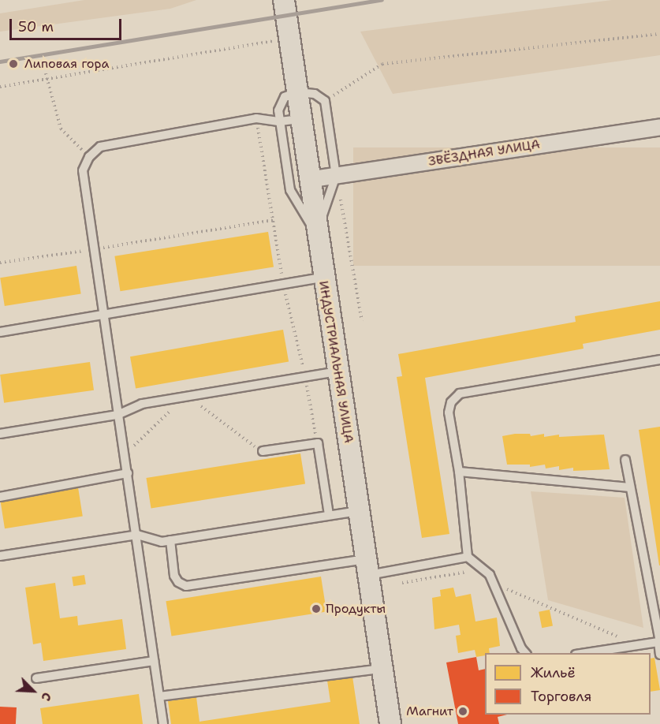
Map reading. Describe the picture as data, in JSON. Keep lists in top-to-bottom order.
{
  "streets": {
    "street": ["ЗВЁЗДНАЯ УЛИЦА", "ИНДУСТРИАЛЬНАЯ УЛИЦА"]
  },
  "crossings": [
    ["ЗВЁЗДНАЯ УЛИЦА", "ИНДУСТРИАЛЬНАЯ УЛИЦА"]
  ],
  "places": ["Липовая гора", "Продукты", "Магнит"],
  "legend": ["Жильё", "Торговля"],
  "scale_bar": "50 m",
  "north": "bottom right"
}
